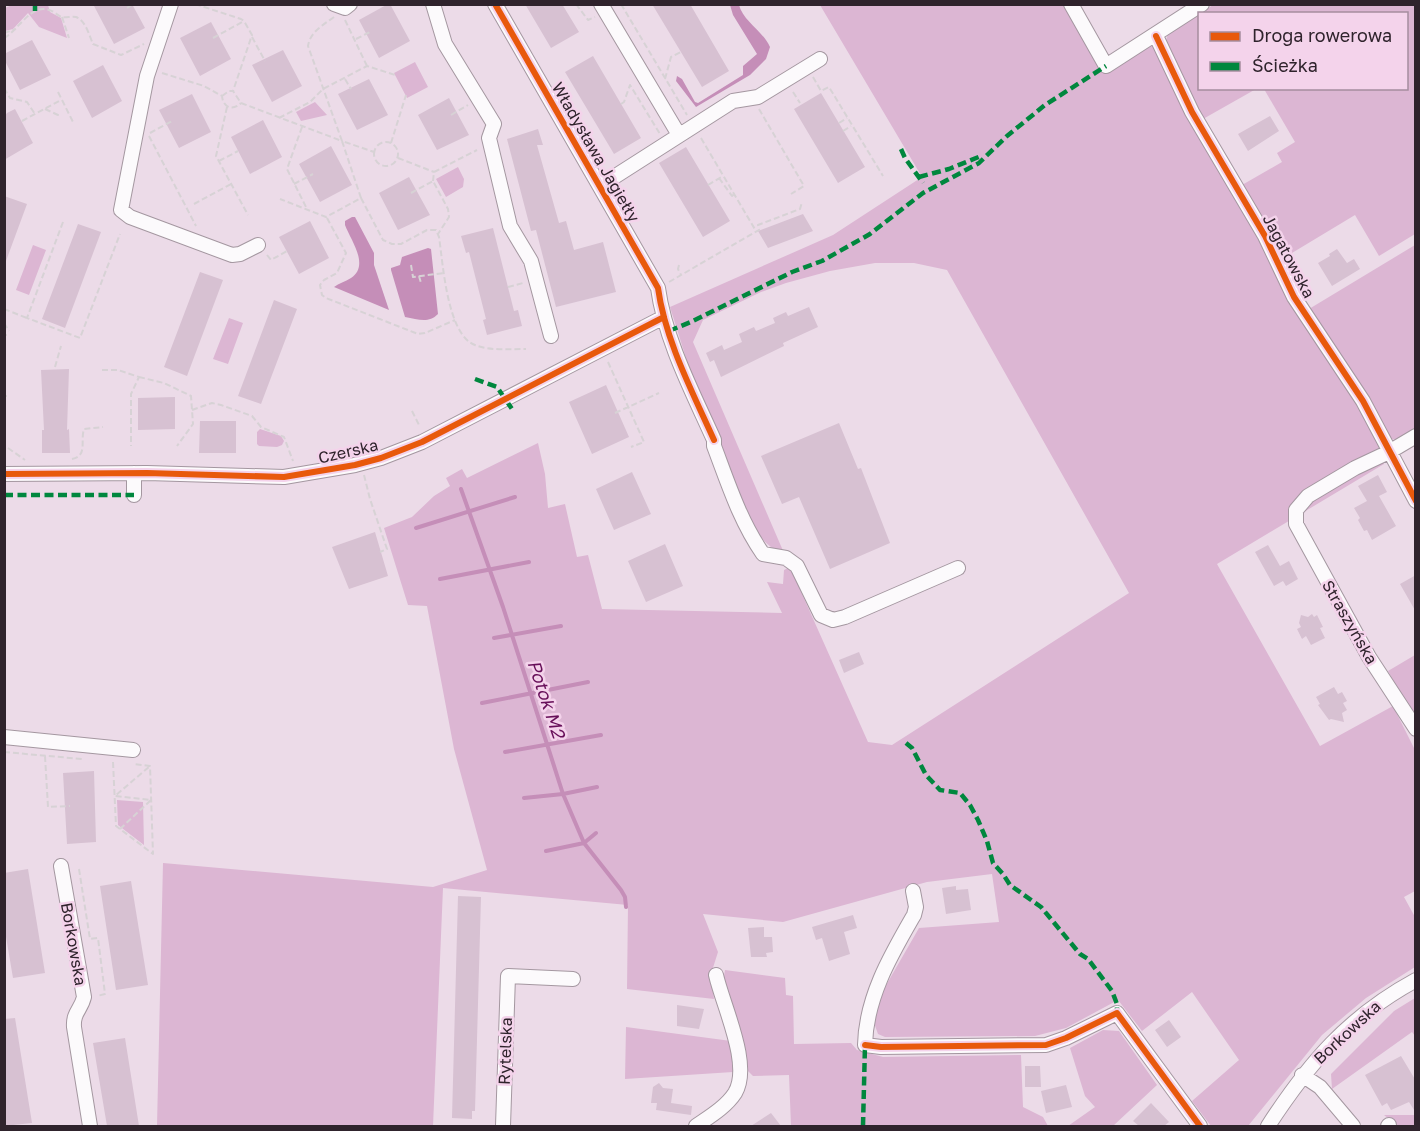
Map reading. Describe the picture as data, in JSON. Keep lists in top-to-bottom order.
{
  "streets": {
    "street": [
      "Władysława Jagiełły",
      "Jagatowska",
      "Czerska",
      "Straszyńska",
      "Borkowska",
      "Rytelska"
    ]
  },
  "crossings": [
    ["Władysława Jagiełły", "Czerska"],
    ["Jagatowska", "Straszyńska"]
  ],
  "water": ["Potok M2"],
  "legend": ["Droga rowerowa", "Ścieżka"]
}
